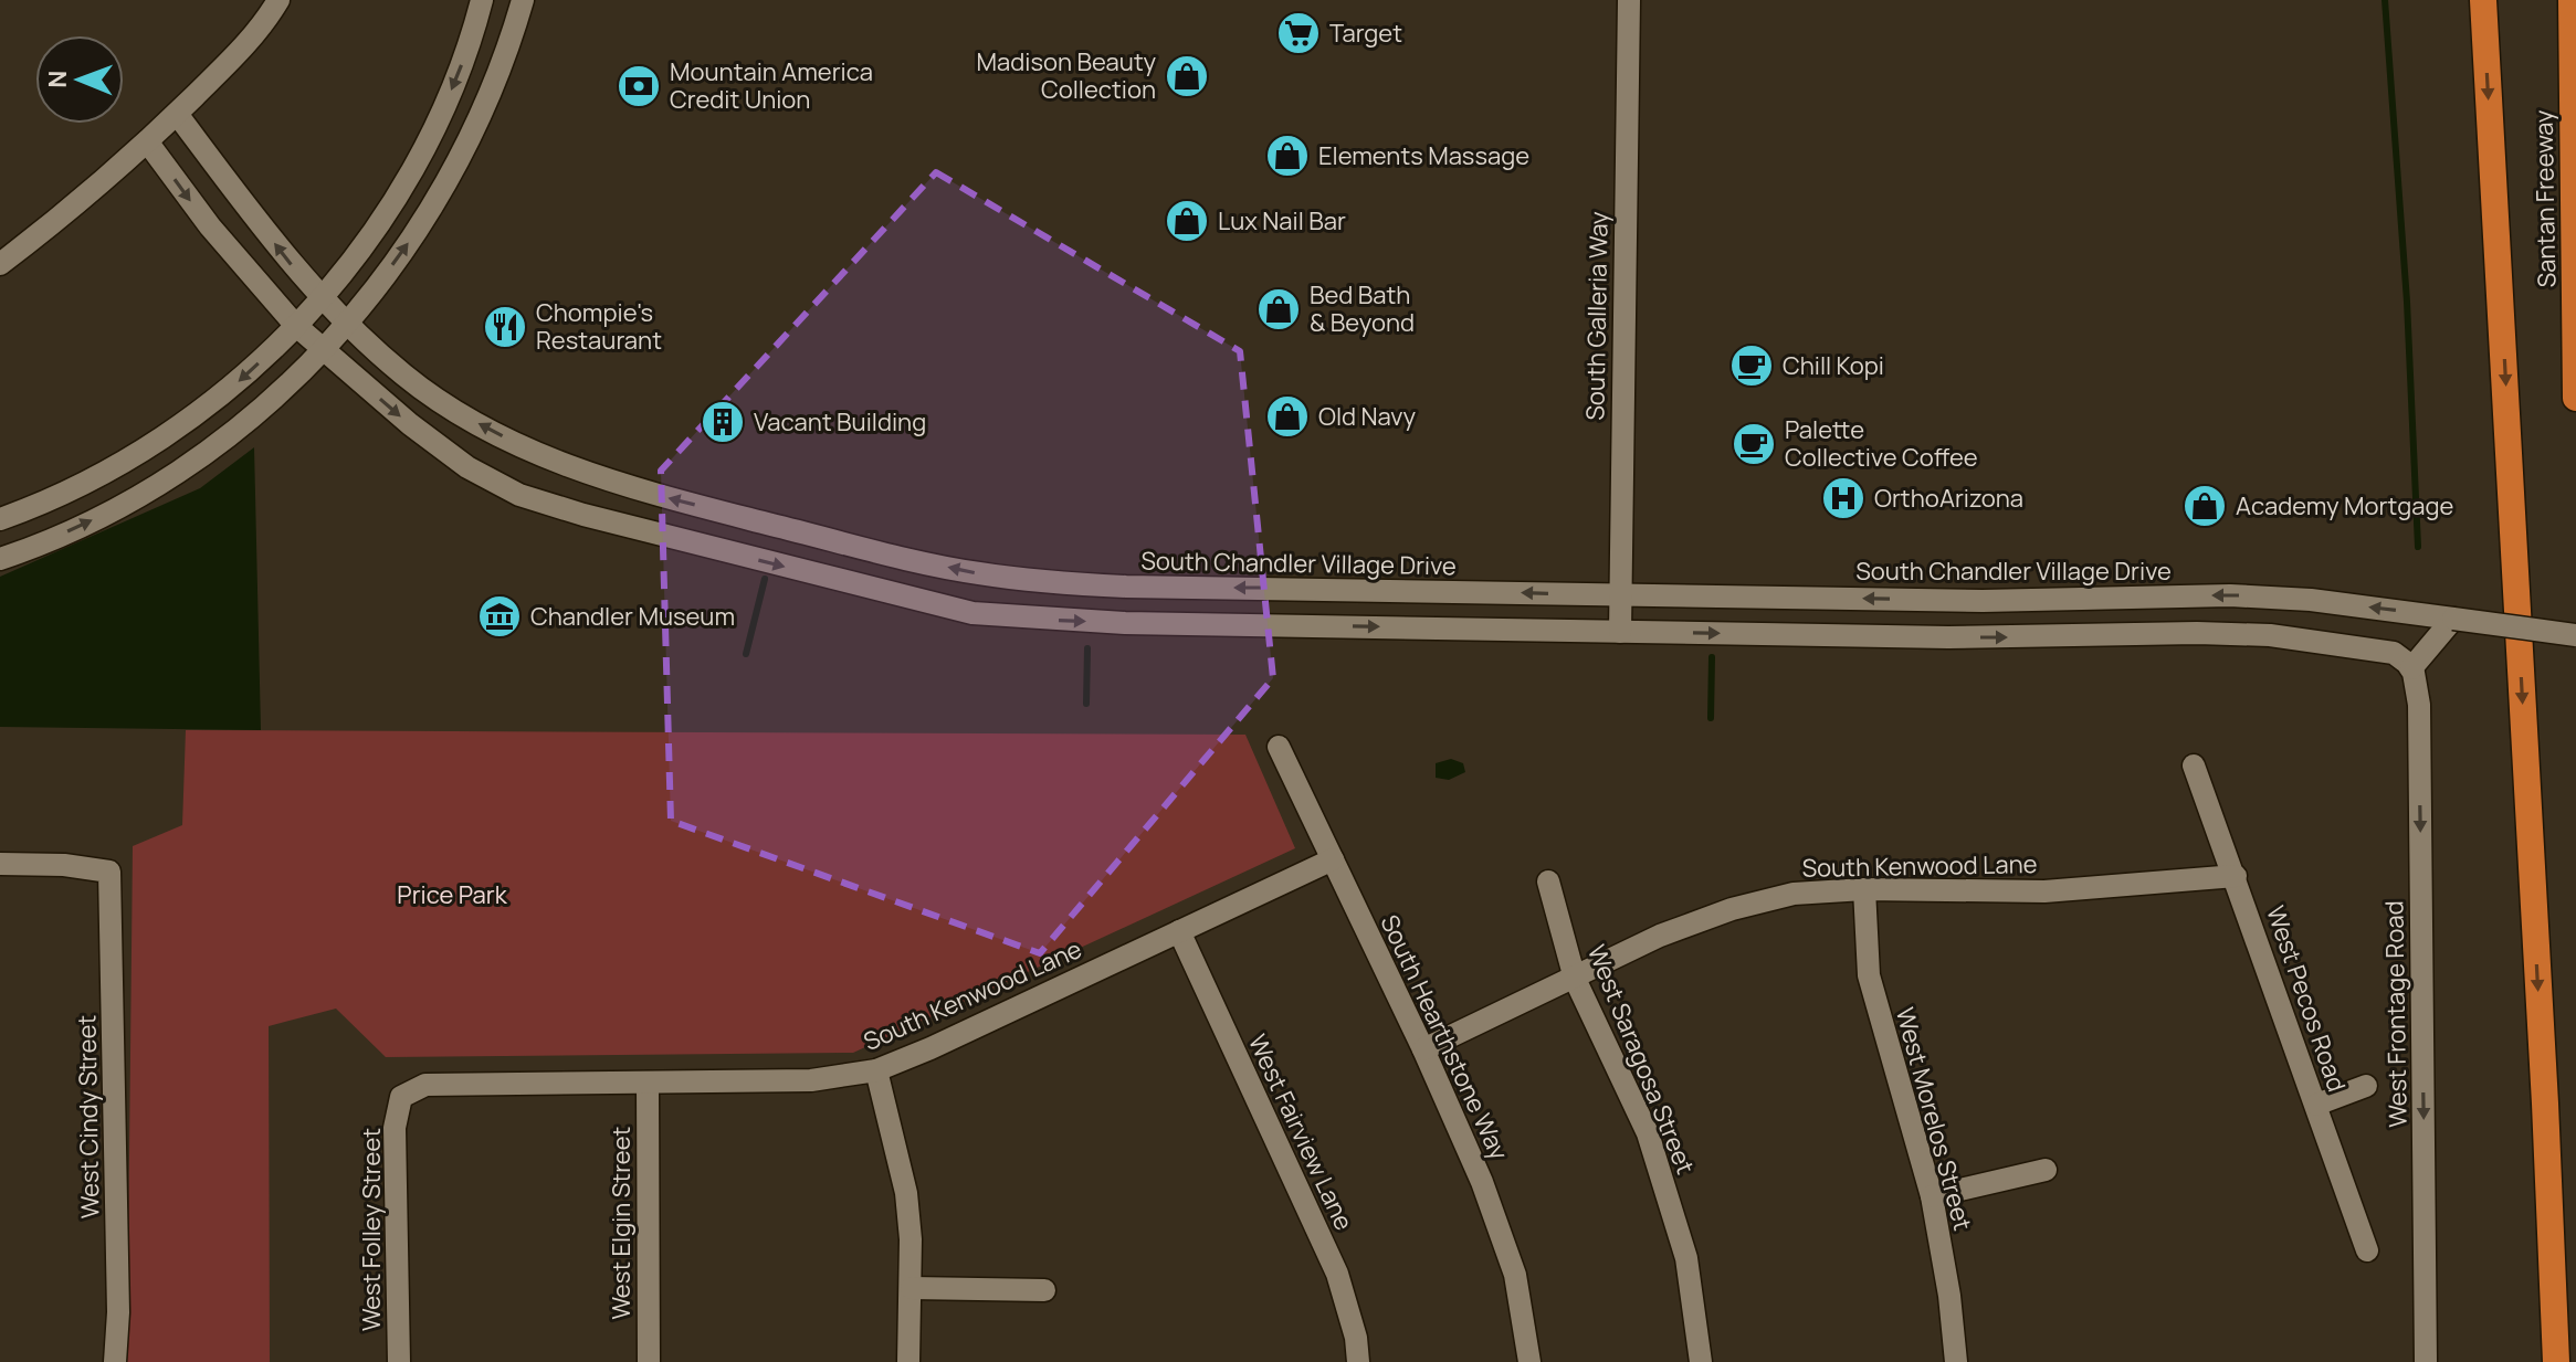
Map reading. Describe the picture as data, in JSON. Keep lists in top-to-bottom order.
{
  "streets": {
    "highway": ["Santan Freeway"],
    "street": [
      "South Galleria Way",
      "South Chandler Village Drive",
      "South Kenwood Lane",
      "West Pecos Road",
      "West Frontage Road",
      "South Hearthstone Way",
      "West Saragosa Street",
      "West Cindy Street",
      "West Morelos Street",
      "West Fairview Lane",
      "West Elgin Street",
      "West Folley Street"
    ]
  },
  "crossings": [
    ["South Galleria Way", "South Chandler Village Drive"],
    ["South Chandler Village Drive", "West Frontage Road"],
    ["South Kenwood Lane", "West Pecos Road"],
    ["South Kenwood Lane", "South Hearthstone Way"],
    ["South Kenwood Lane", "West Saragosa Street"],
    ["South Kenwood Lane", "West Morelos Street"],
    ["South Kenwood Lane", "West Fairview Lane"],
    ["South Kenwood Lane", "West Elgin Street"],
    ["South Kenwood Lane", "West Folley Street"]
  ],
  "one_way": ["West Frontage Road"],
  "parks": ["Price Park"],
  "places": {
    "supermarket": ["Target"],
    "shop": [
      "Madison Beauty Collection",
      "Elements Massage",
      "Lux Nail Bar",
      "Bed Bath & Beyond",
      "Old Navy",
      "Academy Mortgage"
    ],
    "bank": ["Mountain America Credit Union"],
    "restaurant": ["Chompie's Restaurant"],
    "cafe": ["Chill Kopi", "Palette Collective Coffee"],
    "building": ["Vacant Building"],
    "hospital": ["OrthoArizona"],
    "museum": ["Chandler Museum"]
  },
  "north": "left"
}
